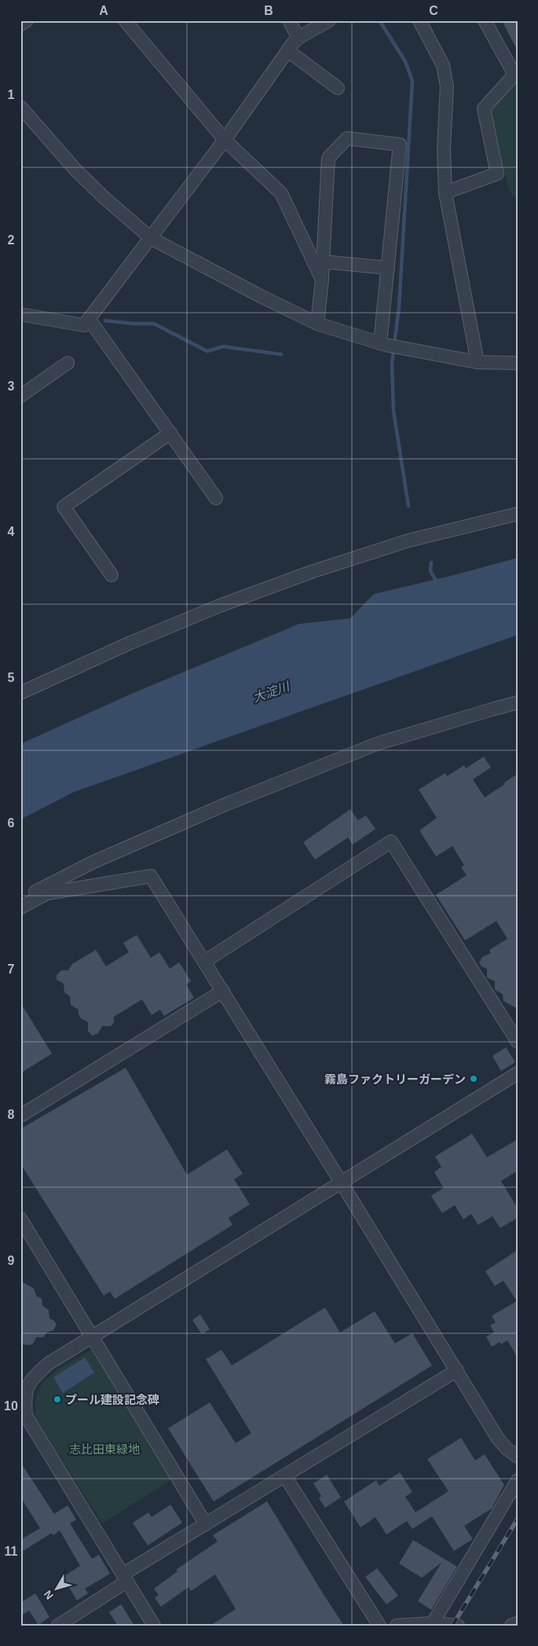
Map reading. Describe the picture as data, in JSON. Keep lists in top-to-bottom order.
{
  "water": ["大淀川"],
  "parks": ["志比田東緑地"],
  "places": ["霧島ファクトリーガーデン", "プール建設記念碑"],
  "north": "bottom left",
  "grid": {
    "columns": ["A", "B", "C"],
    "rows": [
      "1",
      "2",
      "3",
      "4",
      "5",
      "6",
      "7",
      "8",
      "9",
      "10",
      "11"
    ]
  }
}
